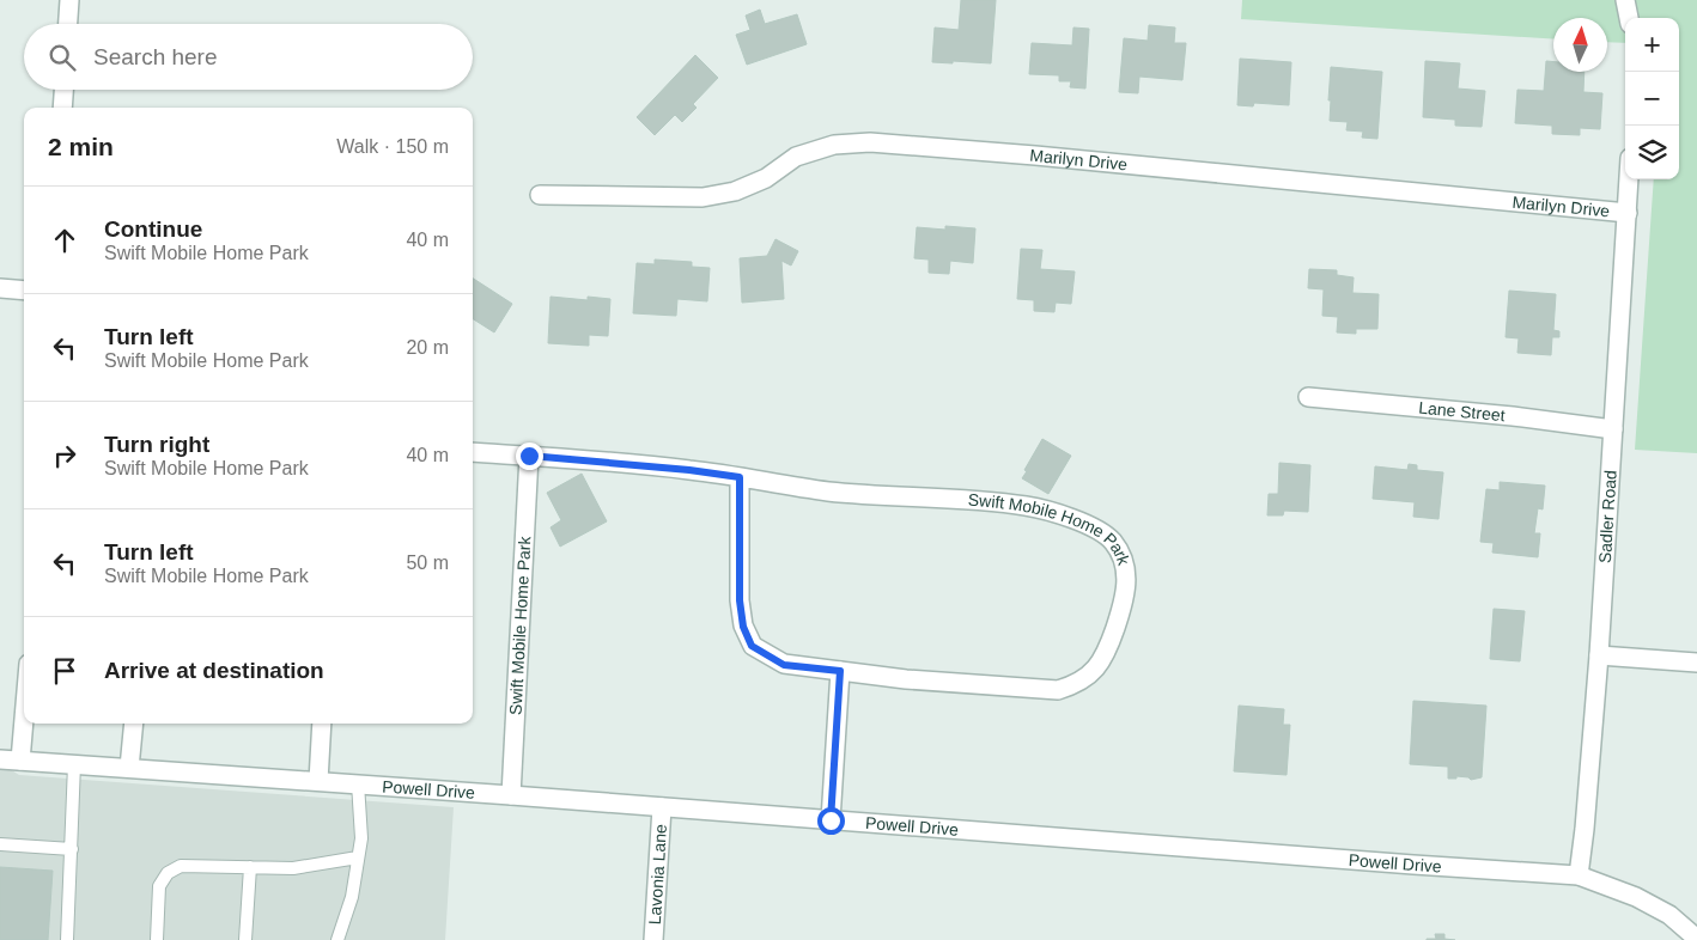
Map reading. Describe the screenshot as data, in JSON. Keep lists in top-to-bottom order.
{
  "streets": {
    "street": [
      "Marilyn Drive",
      "Lane Street",
      "Sadler Road",
      "Swift Mobile Home Park",
      "Powell Drive",
      "Lavonia Lane"
    ]
  },
  "crossings": [
    ["Marilyn Drive", "Sadler Road"],
    ["Lane Street", "Sadler Road"],
    ["Sadler Road", "Powell Drive"],
    ["Swift Mobile Home Park", "Powell Drive"],
    ["Powell Drive", "Lavonia Lane"]
  ],
  "north": "top",
  "page": {
    "map_buttons": ["+", "−"],
    "search": "Search here",
    "heading": ["2 min", "Walk · 150 m"],
    "list": [
      ["Continue", "Swift Mobile Home Park", "40 m"],
      ["Turn left", "Swift Mobile Home Park", "20 m"],
      ["Turn right", "Swift Mobile Home Park", "40 m"],
      ["Turn left", "Swift Mobile Home Park", "50 m"],
      "Arrive at destination"
    ]
  }
}
